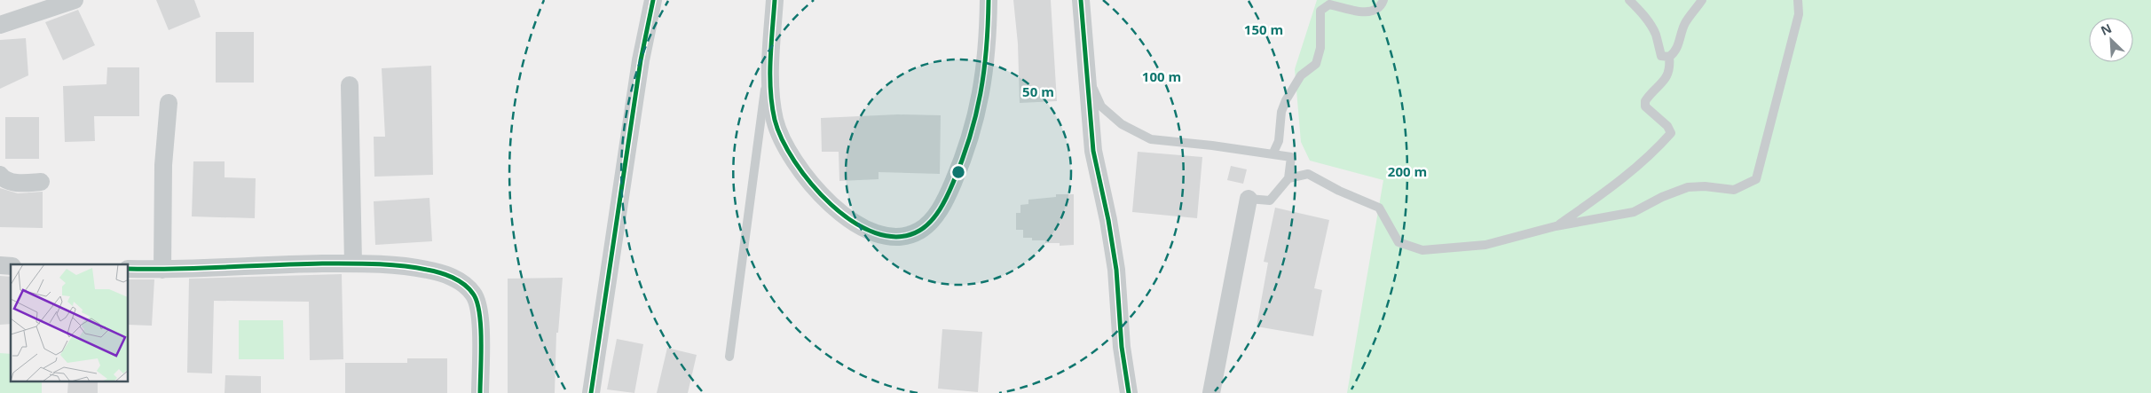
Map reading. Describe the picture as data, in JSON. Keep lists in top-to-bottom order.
{
  "north": "top left",
  "rings": [
    "150 m",
    "100 m",
    "50 m",
    "200 m"
  ]
}
